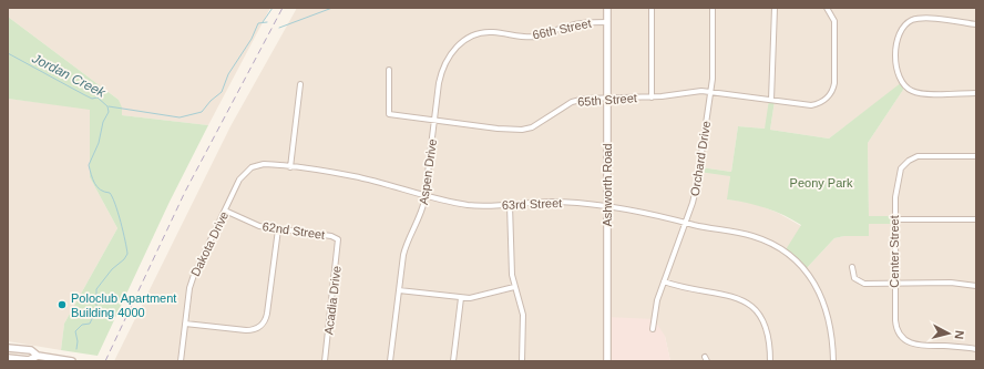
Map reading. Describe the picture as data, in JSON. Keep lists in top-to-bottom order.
{
  "streets": {
    "main road": ["Ashworth Road"],
    "street": [
      "66th Street",
      "65th Street",
      "Orchard Drive",
      "Aspen Drive",
      "63rd Street",
      "62nd Street",
      "Dakota Drive",
      "Center Street",
      "Acadia Drive"
    ]
  },
  "crossings": [
    ["66th Street", "Aspen Drive"],
    ["66th Street", "Ashworth Road"],
    ["65th Street", "Orchard Drive"],
    ["65th Street", "Aspen Drive"],
    ["65th Street", "Ashworth Road"],
    ["Orchard Drive", "63rd Street"],
    ["Aspen Drive", "63rd Street"],
    ["Ashworth Road", "63rd Street"],
    ["63rd Street", "Dakota Drive"],
    ["62nd Street", "Dakota Drive"],
    ["62nd Street", "Acadia Drive"]
  ],
  "water": ["Jordan Creek"],
  "parks": ["Peony Park"],
  "places": ["Poloclub Apartment Building 4000"],
  "north": "right"
}
